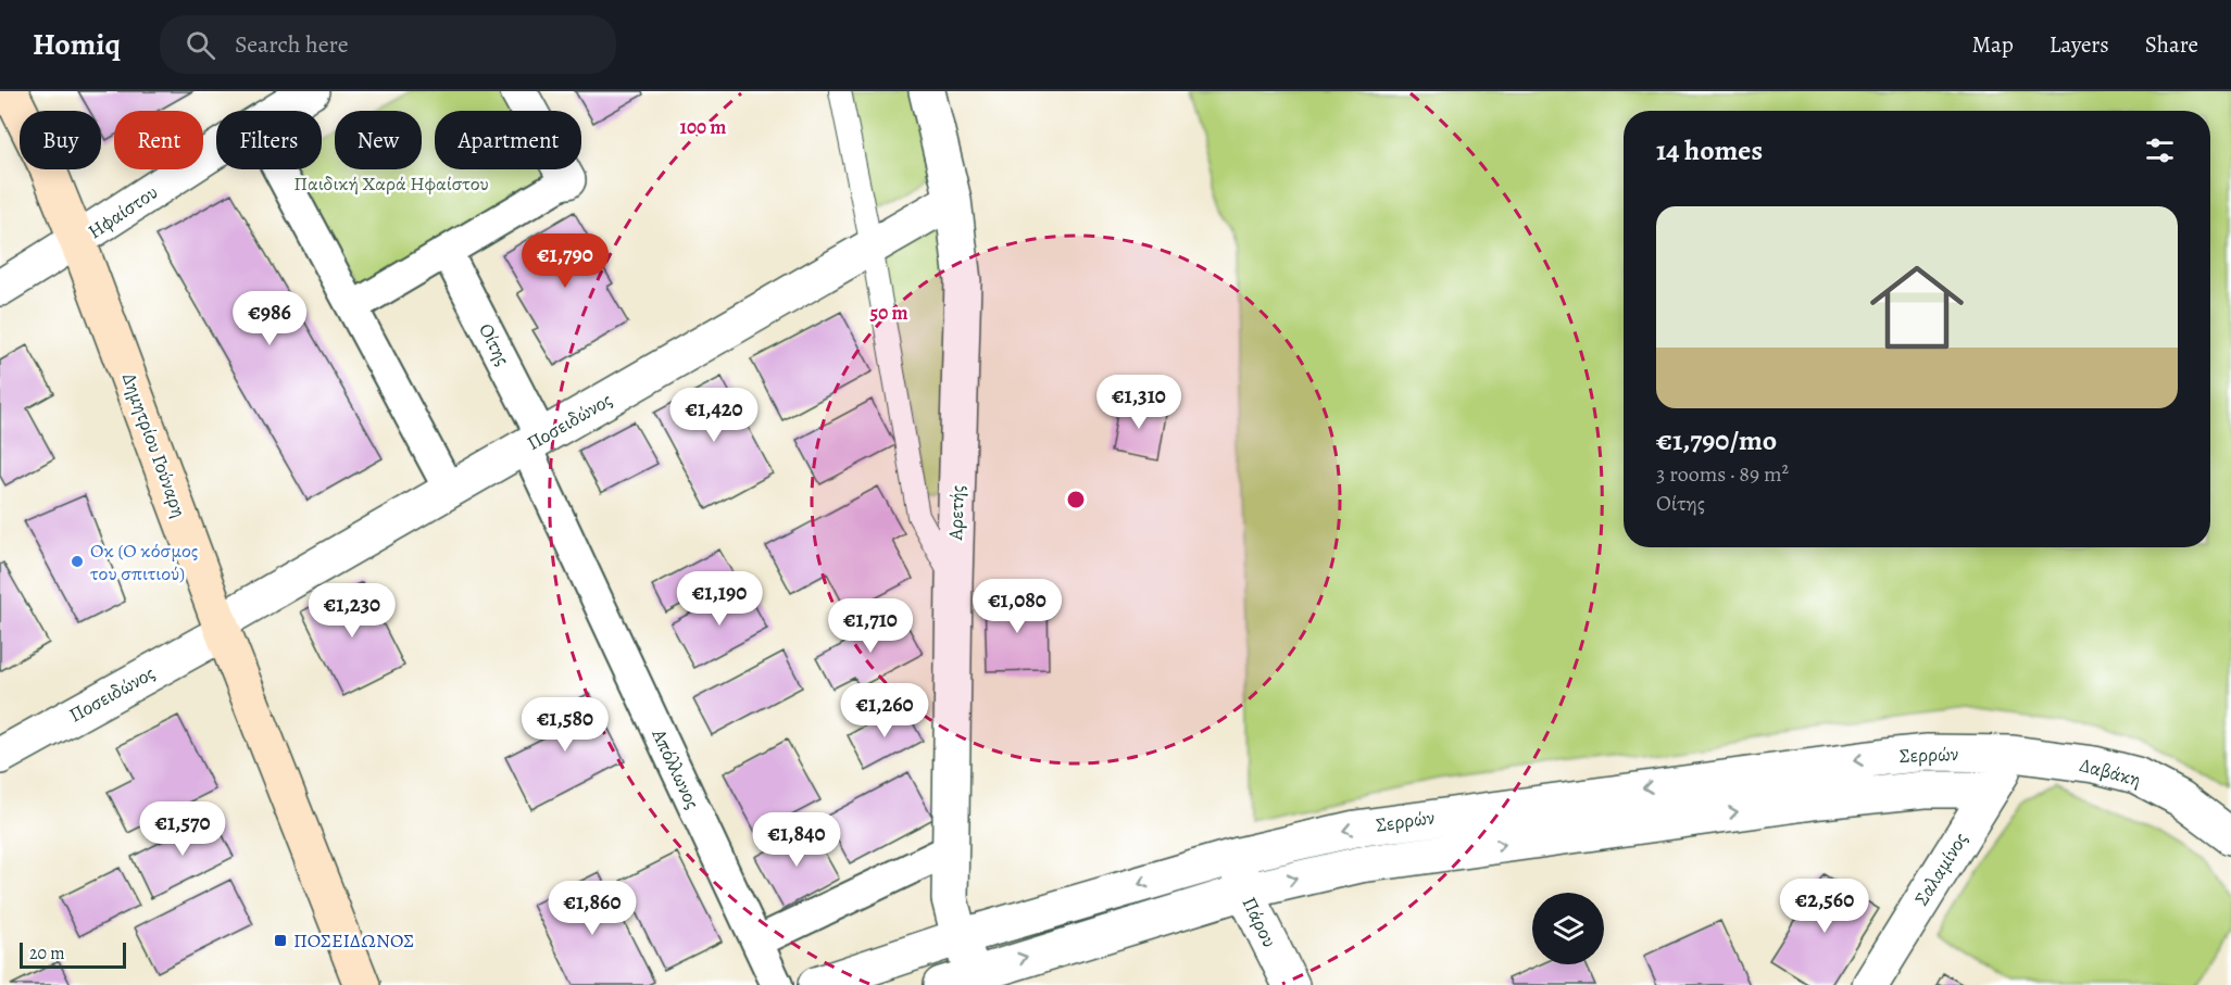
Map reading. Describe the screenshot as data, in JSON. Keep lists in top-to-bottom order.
{
  "streets": {
    "main road": ["Δημητρίου Γούναρη"],
    "street": [
      "Ηφαίστου",
      "Οίτης",
      "Ποσειδώνος",
      "Αρετής",
      "Σερρών",
      "Απόλλωνος",
      "Δαβάκη",
      "Σαλαμίνος",
      "Πάρου"
    ]
  },
  "crossings": [
    ["Ηφαίστου", "Δημητρίου Γούναρη"],
    ["Οίτης", "Ποσειδώνος"],
    ["Οίτης", "Απόλλωνος"],
    ["Ποσειδώνος", "Δημητρίου Γούναρη"],
    ["Ποσειδώνος", "Αρετής"],
    ["Ποσειδώνος", "Απόλλωνος"],
    ["Αρετής", "Σερρών"],
    ["Σερρών", "Δαβάκη"],
    ["Σερρών", "Σαλαμίνος"],
    ["Σερρών", "Πάρου"],
    ["Δαβάκη", "Σαλαμίνος"]
  ],
  "parks": ["Παιδική Χαρά Ηφαίστου"],
  "places": {
    "other": ["Οκ (Ο κόσμος του σπιτιού)"],
    "transit": ["ΠΟΣΕΙΔΩΝΟΣ"]
  },
  "scale_bar": "20 m",
  "page": {
    "header": "Homiq",
    "search": "Search here",
    "nav": ["Map", "Layers", "Share"],
    "chip": [
      "Buy",
      "Rent",
      "Filters",
      "New",
      "Apartment"
    ],
    "heading": "14 homes",
    "list": [
      {
        "name": "€1,790/mo",
        "note": "3 rooms · 89 m² · Οίτης"
      }
    ],
    "price": [
      "€1,790",
      "€986",
      "€1,310",
      "€1,420",
      "€1,190",
      "€1,080",
      "€1,230",
      "€1,710",
      "€1,260",
      "€1,580",
      "€1,570",
      "€1,840",
      "€2,560",
      "€1,860"
    ],
    "scale": "20 m"
  },
  "rings": ["100 m", "50 m"]
}
